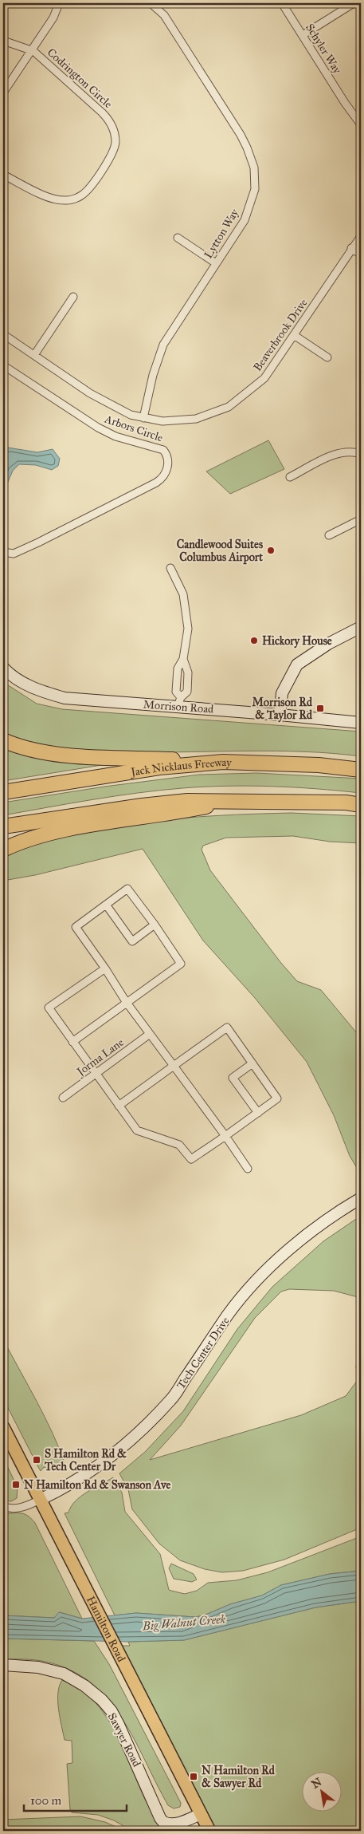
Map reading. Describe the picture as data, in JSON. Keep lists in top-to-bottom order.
{
  "streets": {
    "highway": ["Jack Nicklaus Freeway"],
    "main road": [
      "Morrison Road",
      "Tech Center Drive",
      "Hamilton Road",
      "Sawyer Road"
    ],
    "street": [
      "Schyler Way",
      "Codrington Circle",
      "Lytton Way",
      "Beaverbrook Drive",
      "Arbors Circle",
      "Jorma Lane"
    ]
  },
  "crossings": [
    ["Lytton Way", "Beaverbrook Drive"],
    ["Tech Center Drive", "Hamilton Road"],
    ["Hamilton Road", "Sawyer Road"]
  ],
  "water": ["Big Walnut Creek"],
  "places": {
    "other": ["Candlewood Suites Columbus Airport", "Hickory House"],
    "transit": [
      "Morrison Rd & Taylor Rd",
      "S Hamilton Rd & Tech Center Dr",
      "N Hamilton Rd & Swanson Ave",
      "N Hamilton Rd & Sawyer Rd"
    ]
  },
  "scale_bar": "100 m",
  "north": "top left"
}
